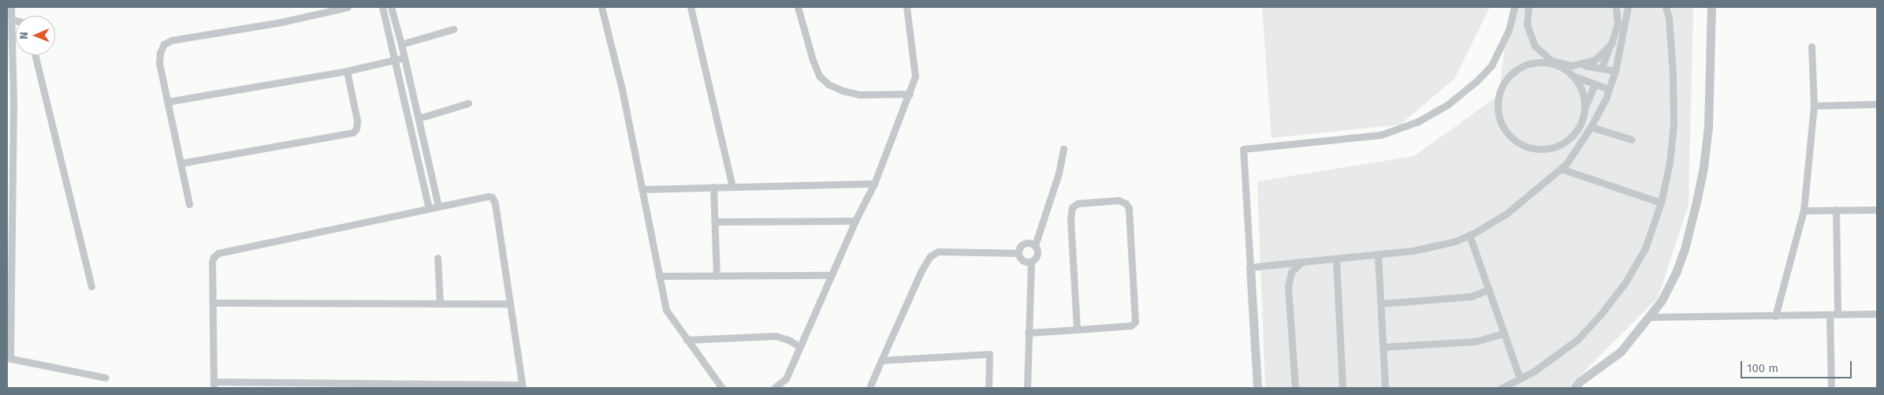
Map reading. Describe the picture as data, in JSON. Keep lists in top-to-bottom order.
{
  "scale_bar": "100 m",
  "north": "left"
}
